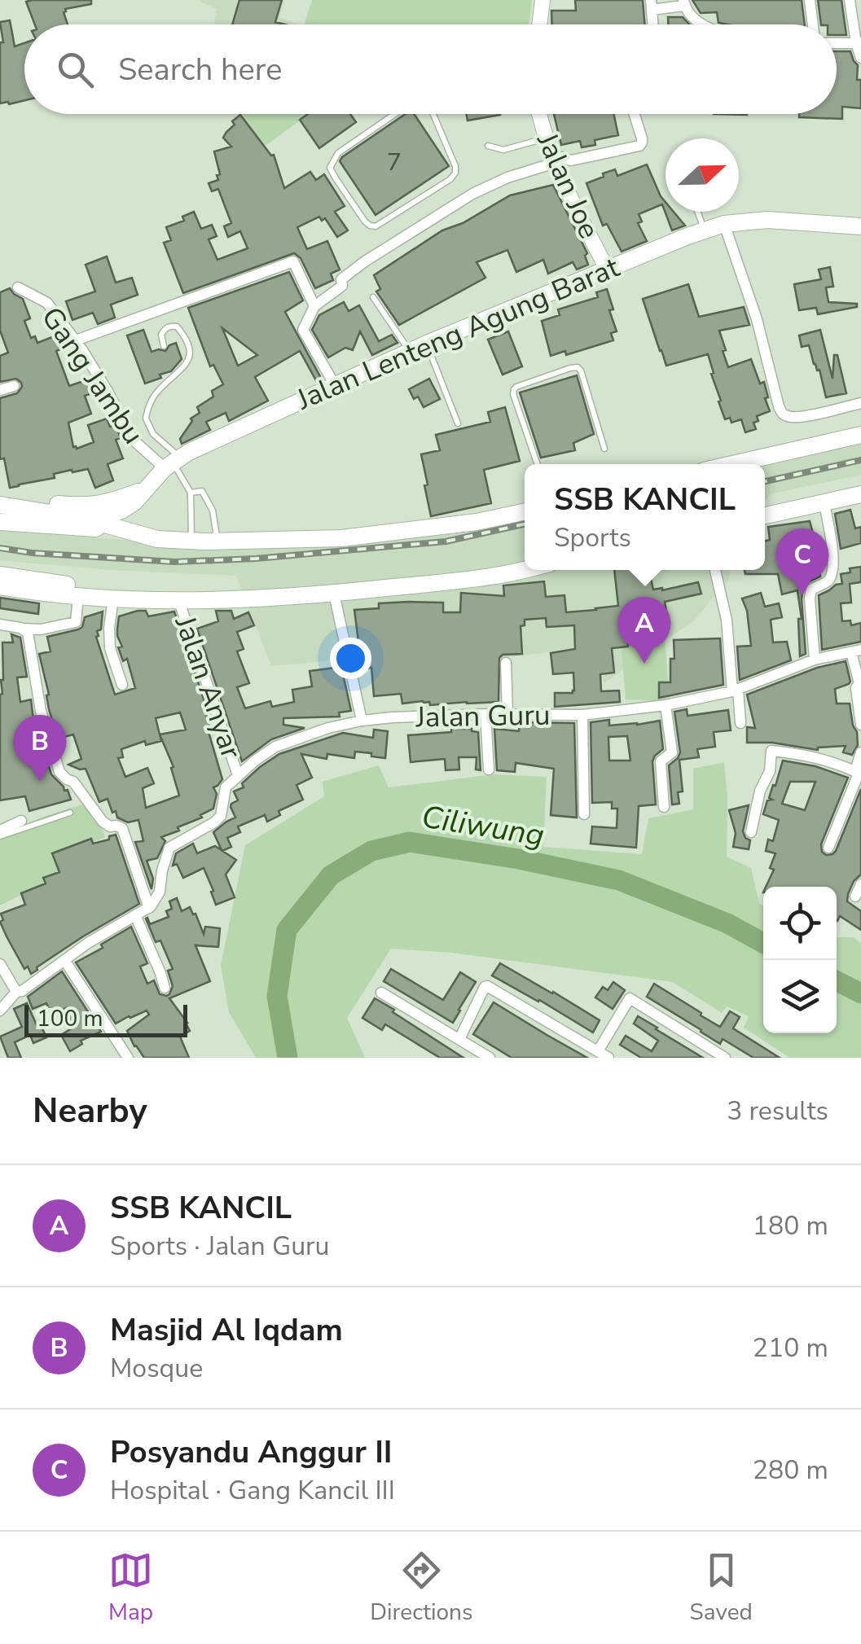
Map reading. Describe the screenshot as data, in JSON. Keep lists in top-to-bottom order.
{
  "streets": {
    "main road": ["Jalan Lenteng Agung Barat"],
    "street": [
      "Jalan Joe",
      "Gang Jambu",
      "Jalan Anyar",
      "Jalan Guru"
    ]
  },
  "crossings": [
    ["Jalan Joe", "Jalan Lenteng Agung Barat"],
    ["Jalan Lenteng Agung Barat", "Gang Jambu"],
    ["Jalan Anyar", "Jalan Guru"]
  ],
  "water": ["Ciliwung"],
  "house_numbers": ["7"],
  "scale_bar": "100 m",
  "north": "right",
  "page": {
    "search": "Search here",
    "popup": ["SSB KANCIL", "Sports"],
    "pins": ["C", "A", "B"],
    "scale": "100 m",
    "heading": ["Nearby", "3 results"],
    "list": [
      {
        "mark": "A",
        "name": "SSB KANCIL",
        "note": "Sports · Jalan Guru",
        "value": "180 m"
      },
      {
        "mark": "B",
        "name": "Masjid Al Iqdam",
        "note": "Mosque",
        "value": "210 m"
      },
      {
        "mark": "C",
        "name": "Posyandu Anggur II",
        "note": "Hospital · Gang Kancil III",
        "value": "280 m"
      }
    ],
    "nav": ["Map", "Directions", "Saved"]
  }
}
